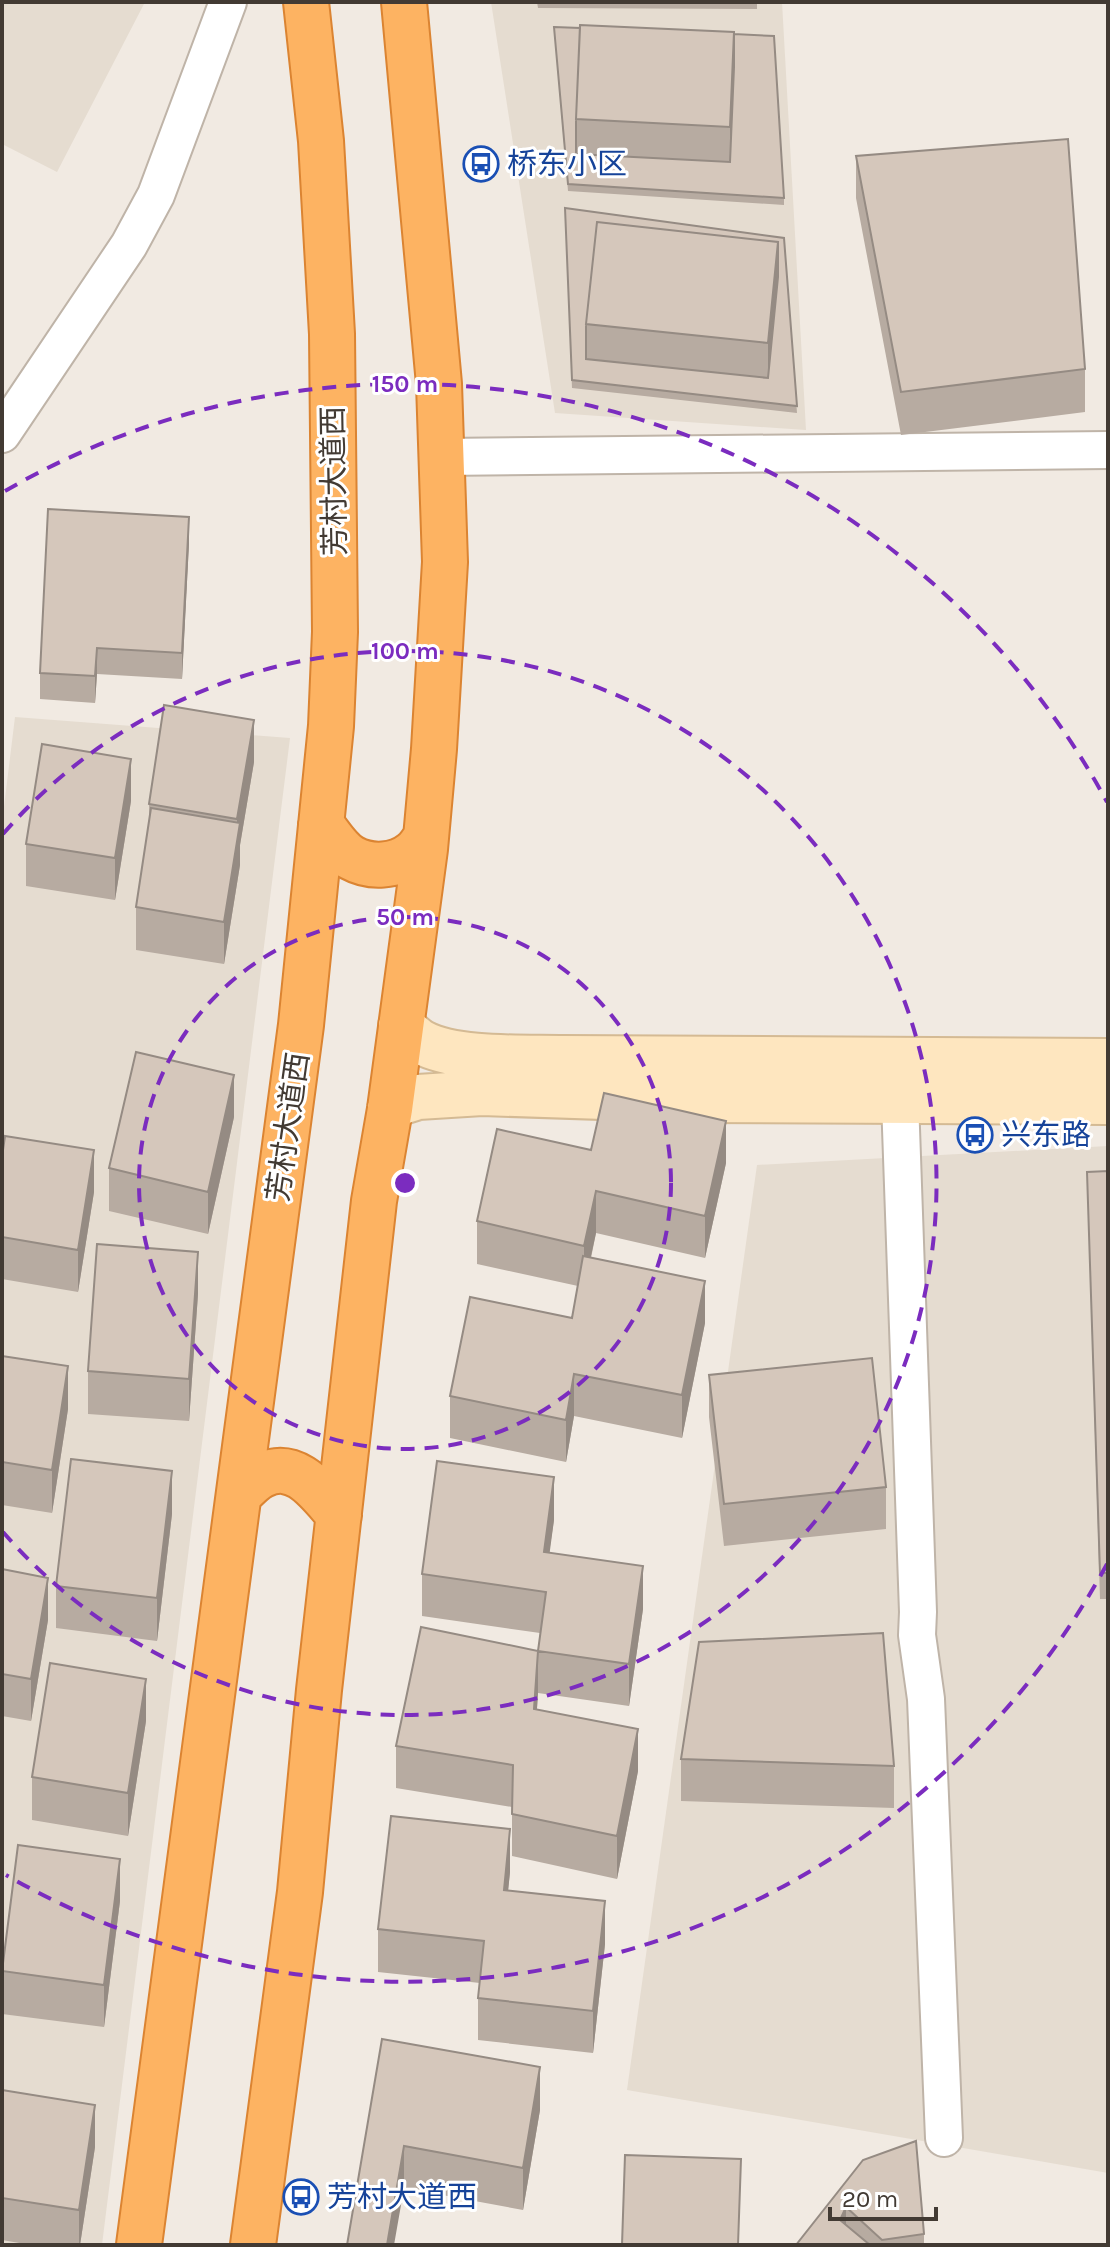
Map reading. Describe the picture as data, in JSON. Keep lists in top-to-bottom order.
{
  "streets": {
    "highway": ["芳村大道西"]
  },
  "places": {
    "bus stop": ["桥东小区", "兴东路", "芳村大道西"]
  },
  "scale_bar": "20 m",
  "rings": ["150 m", "100 m", "50 m"]
}
